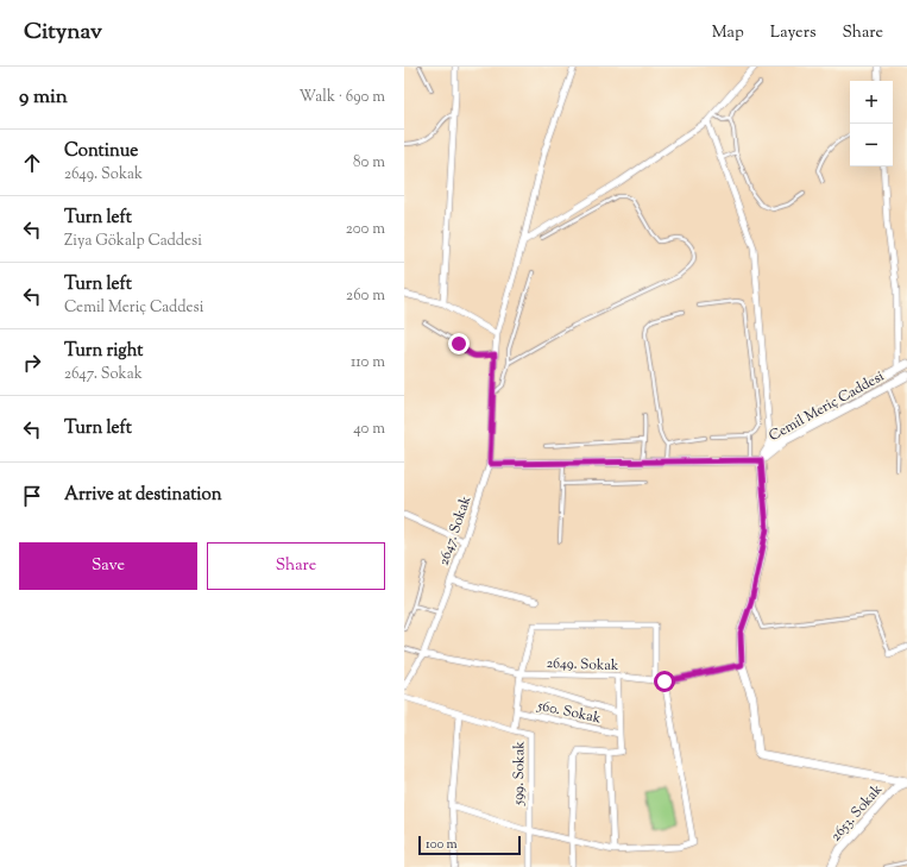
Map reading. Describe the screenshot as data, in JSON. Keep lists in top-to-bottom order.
{
  "streets": {
    "street": [
      "Cemil Meriç Caddesi",
      "2647. Sokak",
      "2649. Sokak",
      "560. Sokak",
      "599. Sokak",
      "2653. Sokak"
    ]
  },
  "crossings": [
    ["Cemil Meriç Caddesi", "2647. Sokak"],
    ["2647. Sokak", "2649. Sokak"]
  ],
  "scale_bar": "100 m",
  "page": {
    "header": "Citynav",
    "nav": ["Map", "Layers", "Share"],
    "heading": ["9 min", "Walk · 690 m"],
    "map_buttons": ["+", "−"],
    "list": [
      ["Continue", "2649. Sokak", "80 m"],
      ["Turn left", "Ziya Gökalp Caddesi", "200 m"],
      ["Turn left", "Cemil Meriç Caddesi", "260 m"],
      ["Turn right", "2647. Sokak", "110 m"],
      ["Turn left", "40 m"],
      "Arrive at destination"
    ],
    "buttons": ["Save", "Share"],
    "scale": "100 m"
  }
}
